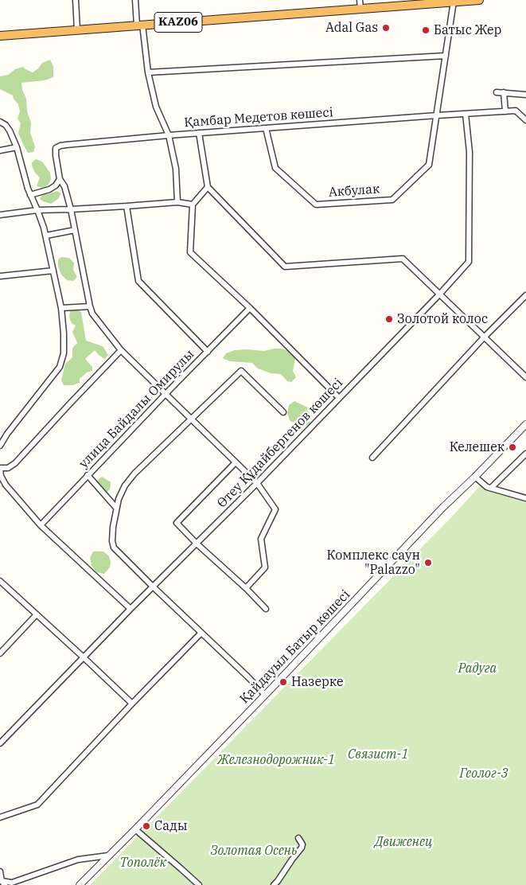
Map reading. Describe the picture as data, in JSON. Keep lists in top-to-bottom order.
{
  "streets": {
    "highway": ["KАZ06"],
    "street": [
      "Қамбар Медетов көшесі",
      "Акбулак",
      "улица Байдалы Омирулы",
      "Өтеу Құдайбергенов көшесі",
      "Қайдауыл Батыр көшесі"
    ]
  },
  "crossings": [
    ["KАZ06", "Акбулак"],
    ["Қамбар Медетов көшесі", "Акбулак"],
    ["Қамбар Медетов көшесі", "Өтеу Құдайбергенов көшесі"]
  ],
  "parks": [
    "Радуга",
    "Связист-1",
    "Железнодорожник-1",
    "Геолог-3",
    "Движенец",
    "Золотая Осень",
    "Тополёк"
  ],
  "places": [
    "Adal Gas",
    "Батыс Жер",
    "Золотой колос",
    "Келешек",
    "Комплекс саун \"Palazzo\"",
    "Назерке",
    "Сады"
  ]
}
